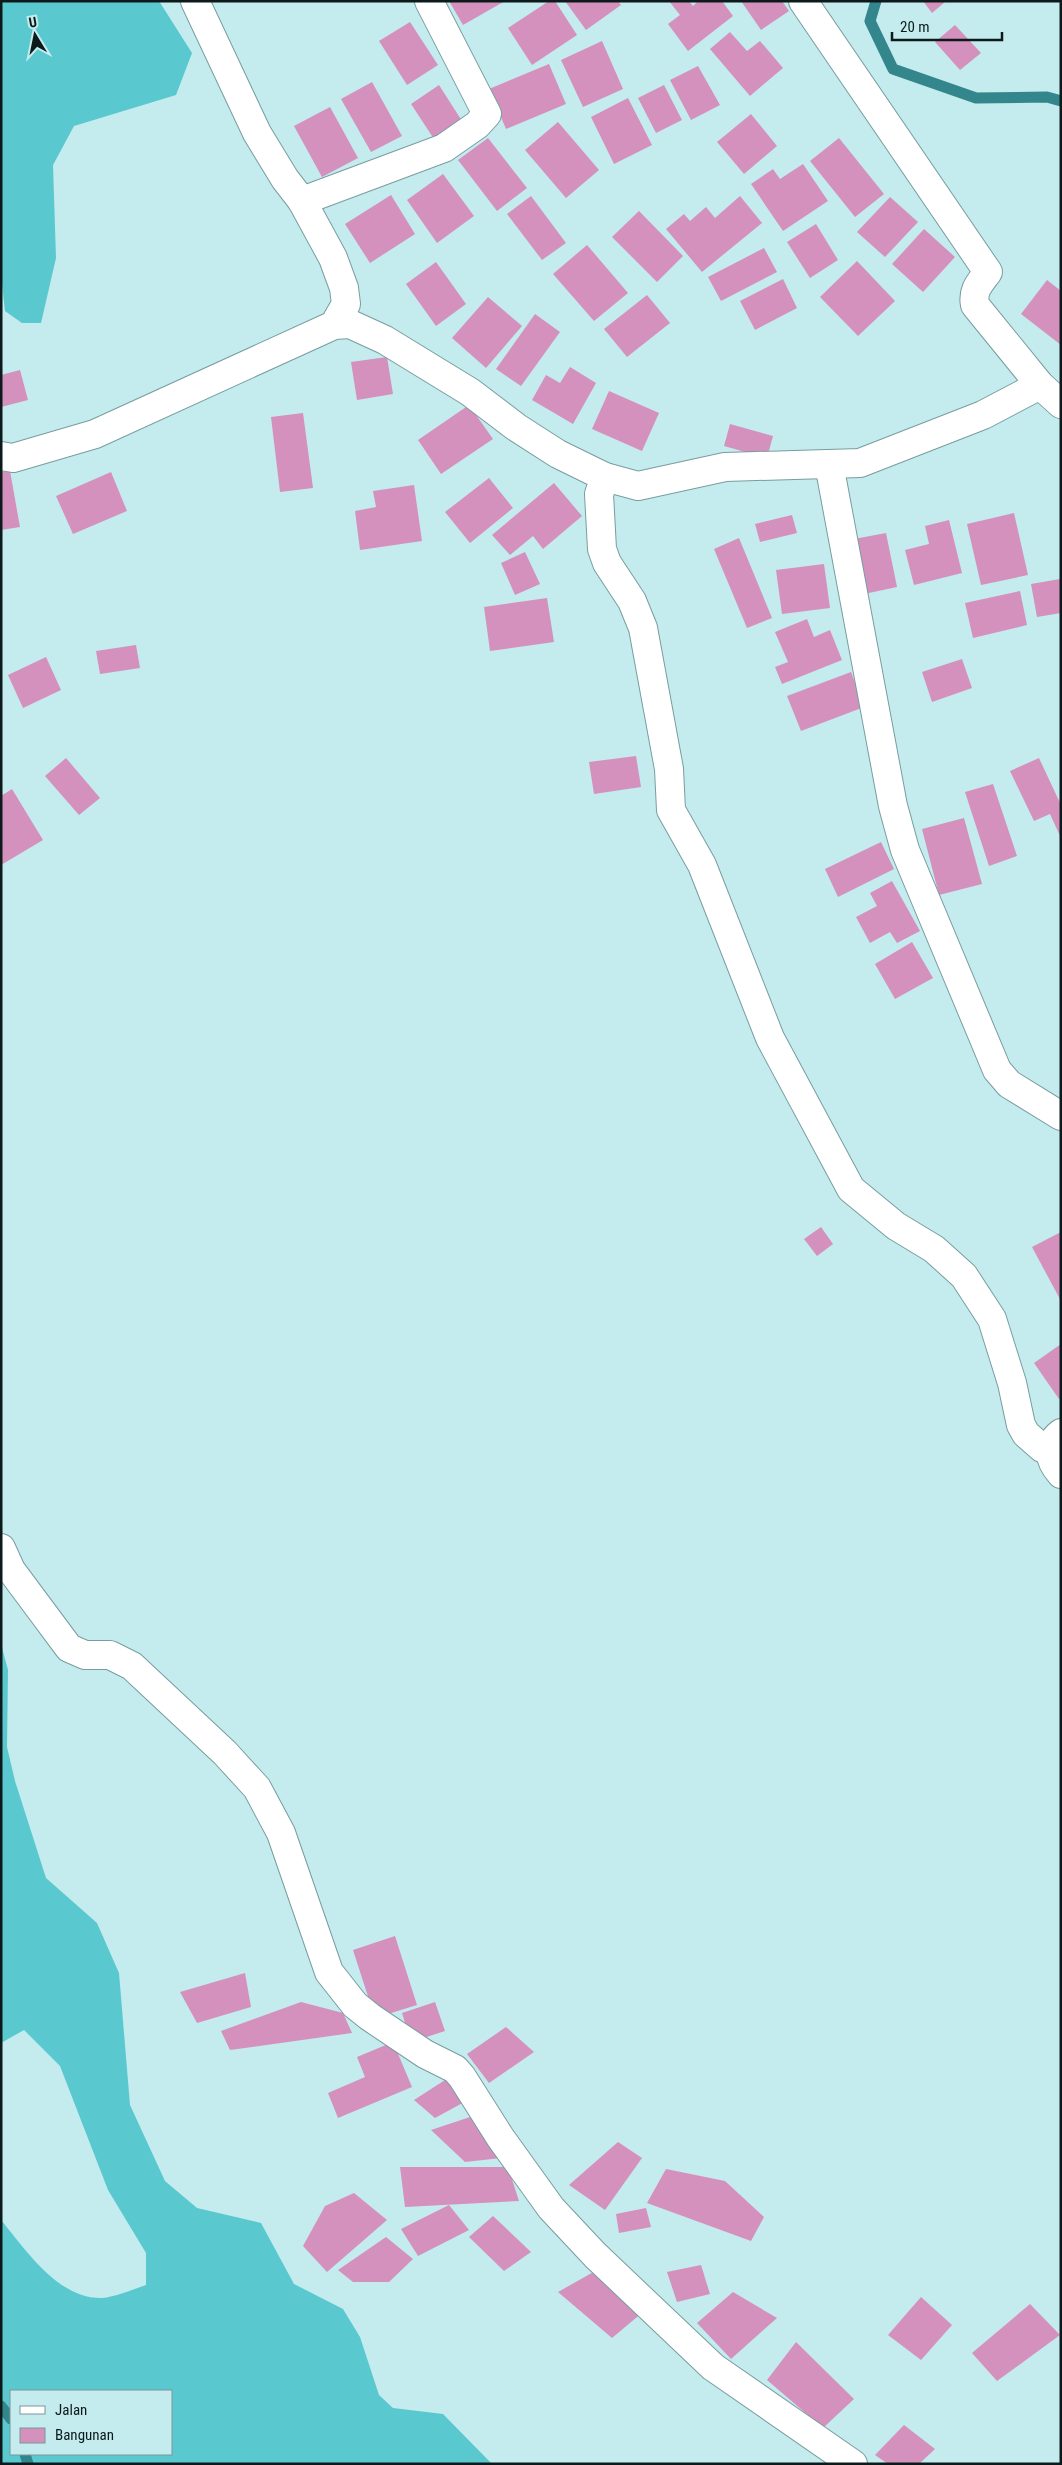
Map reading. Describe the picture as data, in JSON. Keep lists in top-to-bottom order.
{
  "legend": ["Jalan", "Bangunan"],
  "scale_bar": "20 m",
  "north": "top"
}
